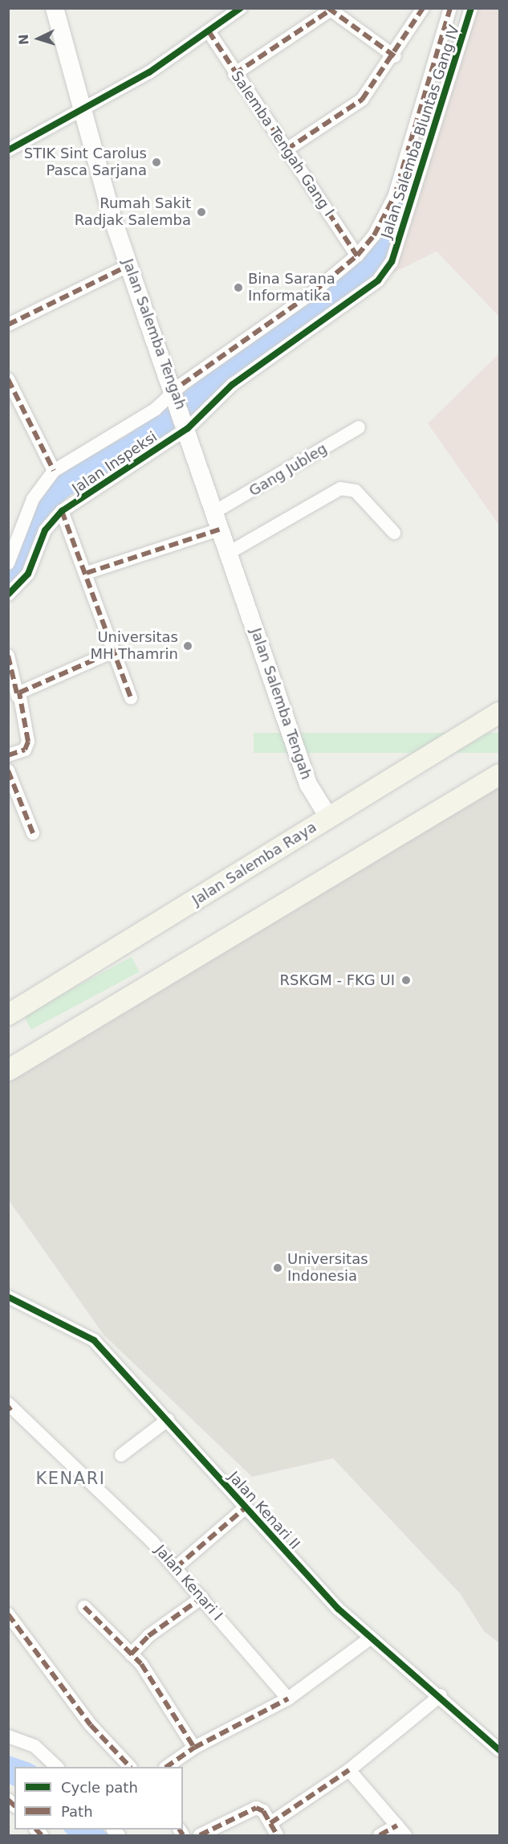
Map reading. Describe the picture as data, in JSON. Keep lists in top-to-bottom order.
{
  "streets": {
    "main road": ["Jalan Salemba Tengah", "Jalan Salemba Raya"],
    "street": [
      "Jalan Salemba Bluntas Gang IV",
      "Salemba Tengah Gang I",
      "Jalan Inspeksi",
      "Gang Jubleg",
      "Jalan Kenari II",
      "Jalan Kenari I"
    ]
  },
  "crossings": [
    ["Jalan Salemba Bluntas Gang IV", "Jalan Inspeksi"],
    ["Salemba Tengah Gang I", "Jalan Inspeksi"],
    ["Jalan Salemba Tengah", "Jalan Inspeksi"],
    ["Jalan Salemba Tengah", "Gang Jubleg"],
    ["Jalan Salemba Tengah", "Jalan Salemba Raya"]
  ],
  "districts": ["KENARI"],
  "places": [
    "STIK Sint Carolus Pasca Sarjana",
    "Rumah Sakit Radjak Salemba",
    "Bina Sarana Informatika",
    "Universitas MH Thamrin",
    "RSKGM - FKG UI",
    "Universitas Indonesia"
  ],
  "legend": ["Cycle path", "Path"],
  "north": "left"
}
